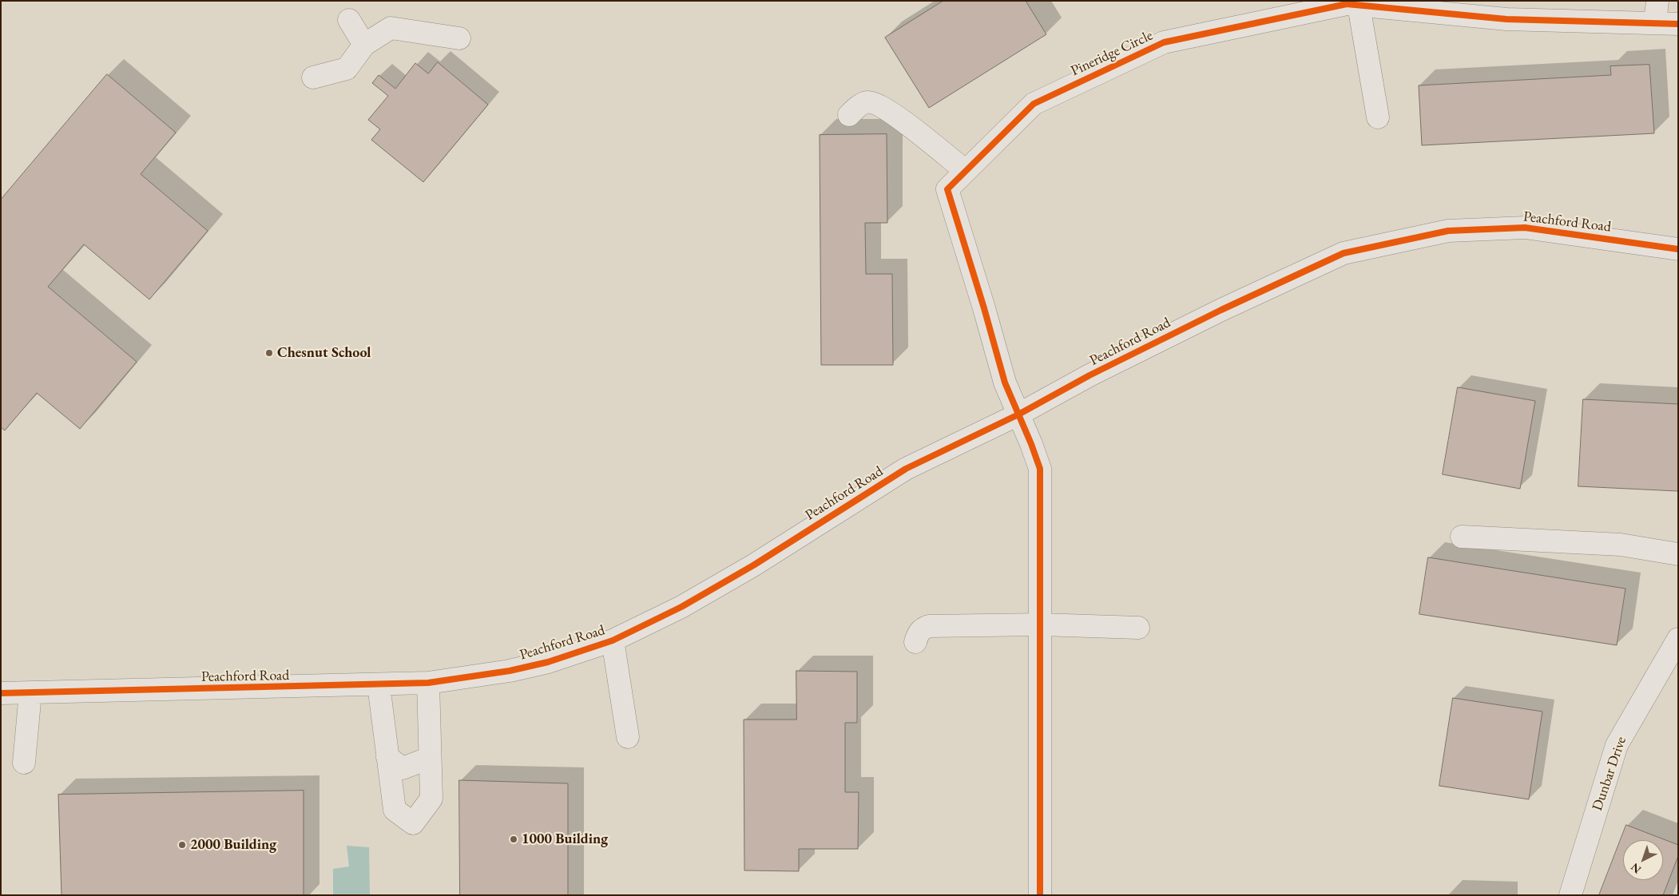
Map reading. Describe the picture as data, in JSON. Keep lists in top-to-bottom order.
{
  "streets": {
    "street": ["Pineridge Circle", "Peachford Road", "Dunbar Drive"]
  },
  "crossings": [
    ["Pineridge Circle", "Peachford Road"]
  ],
  "places": ["Chesnut School", "1000 Building", "2000 Building"],
  "north": "bottom left"
}
